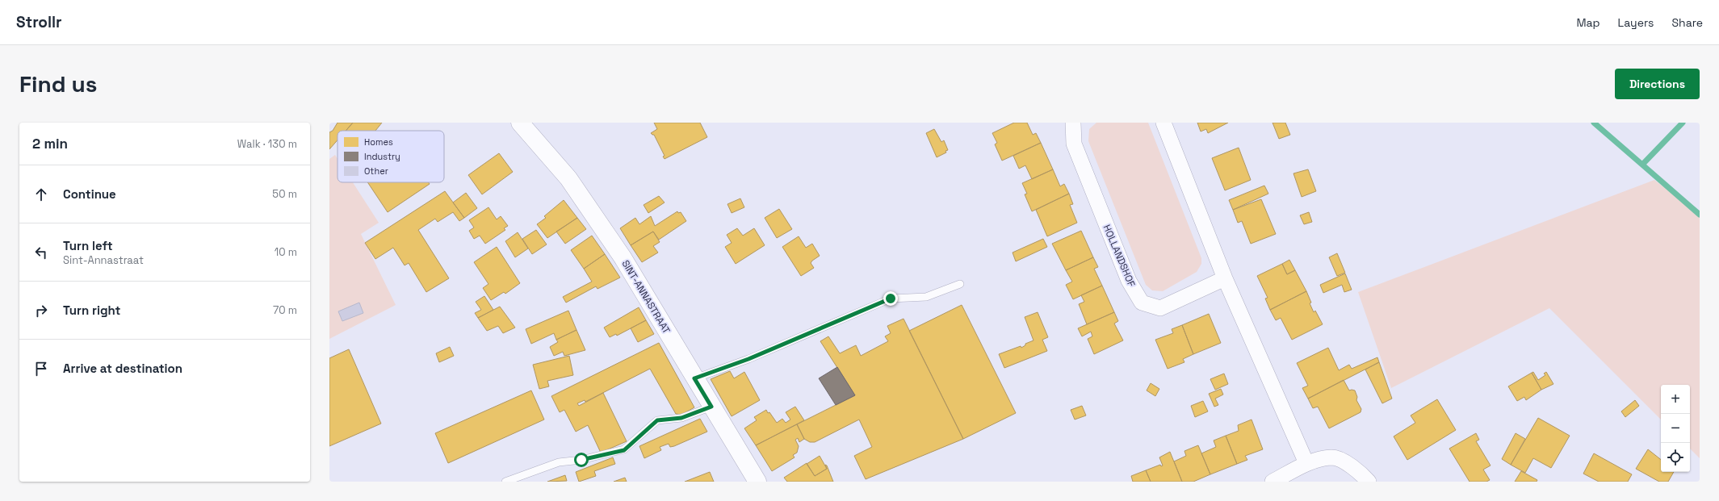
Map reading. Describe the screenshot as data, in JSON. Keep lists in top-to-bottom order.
{
  "streets": {
    "street": ["HOLLANDSHOF", "SINT-ANNASTRAAT"]
  },
  "legend": ["Homes", "Industry", "Other"],
  "page": {
    "header": "Strollr",
    "nav": ["Map", "Layers", "Share"],
    "buttons": "Directions",
    "title": "Find us",
    "heading": ["2 min", "Walk · 130 m"],
    "list": [
      ["Continue", "50 m"],
      ["Turn left", "Sint-Annastraat", "10 m"],
      ["Turn right", "70 m"],
      "Arrive at destination"
    ],
    "map_buttons": ["+", "−"]
  }
}
